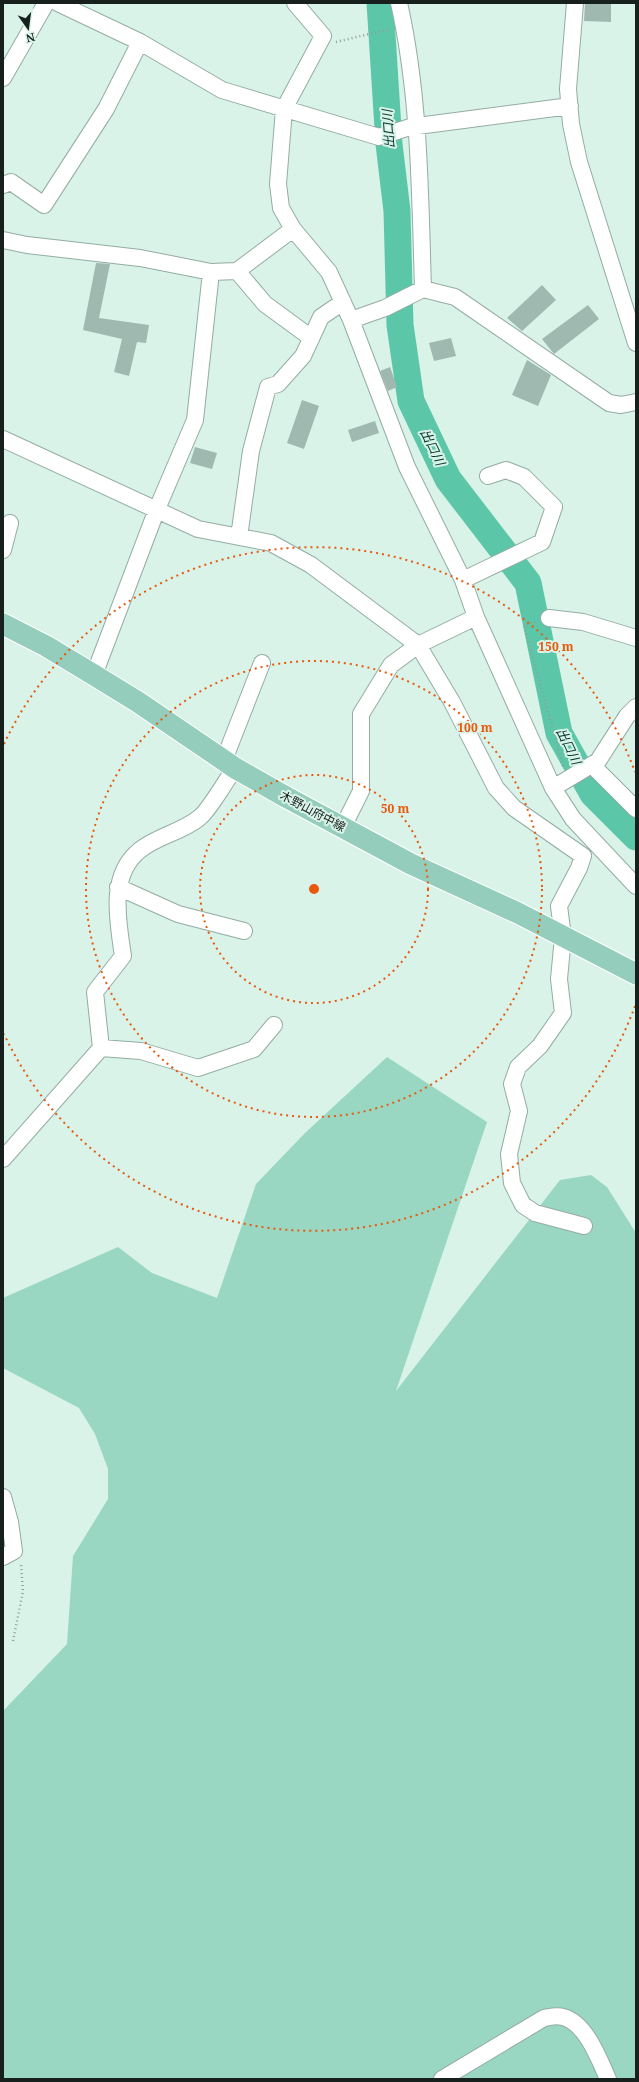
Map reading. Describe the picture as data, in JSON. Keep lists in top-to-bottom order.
{
  "streets": {
    "main road": ["木野山府中線"]
  },
  "water": ["出口川"],
  "north": "bottom",
  "rings": ["150 m", "100 m", "50 m"]
}
